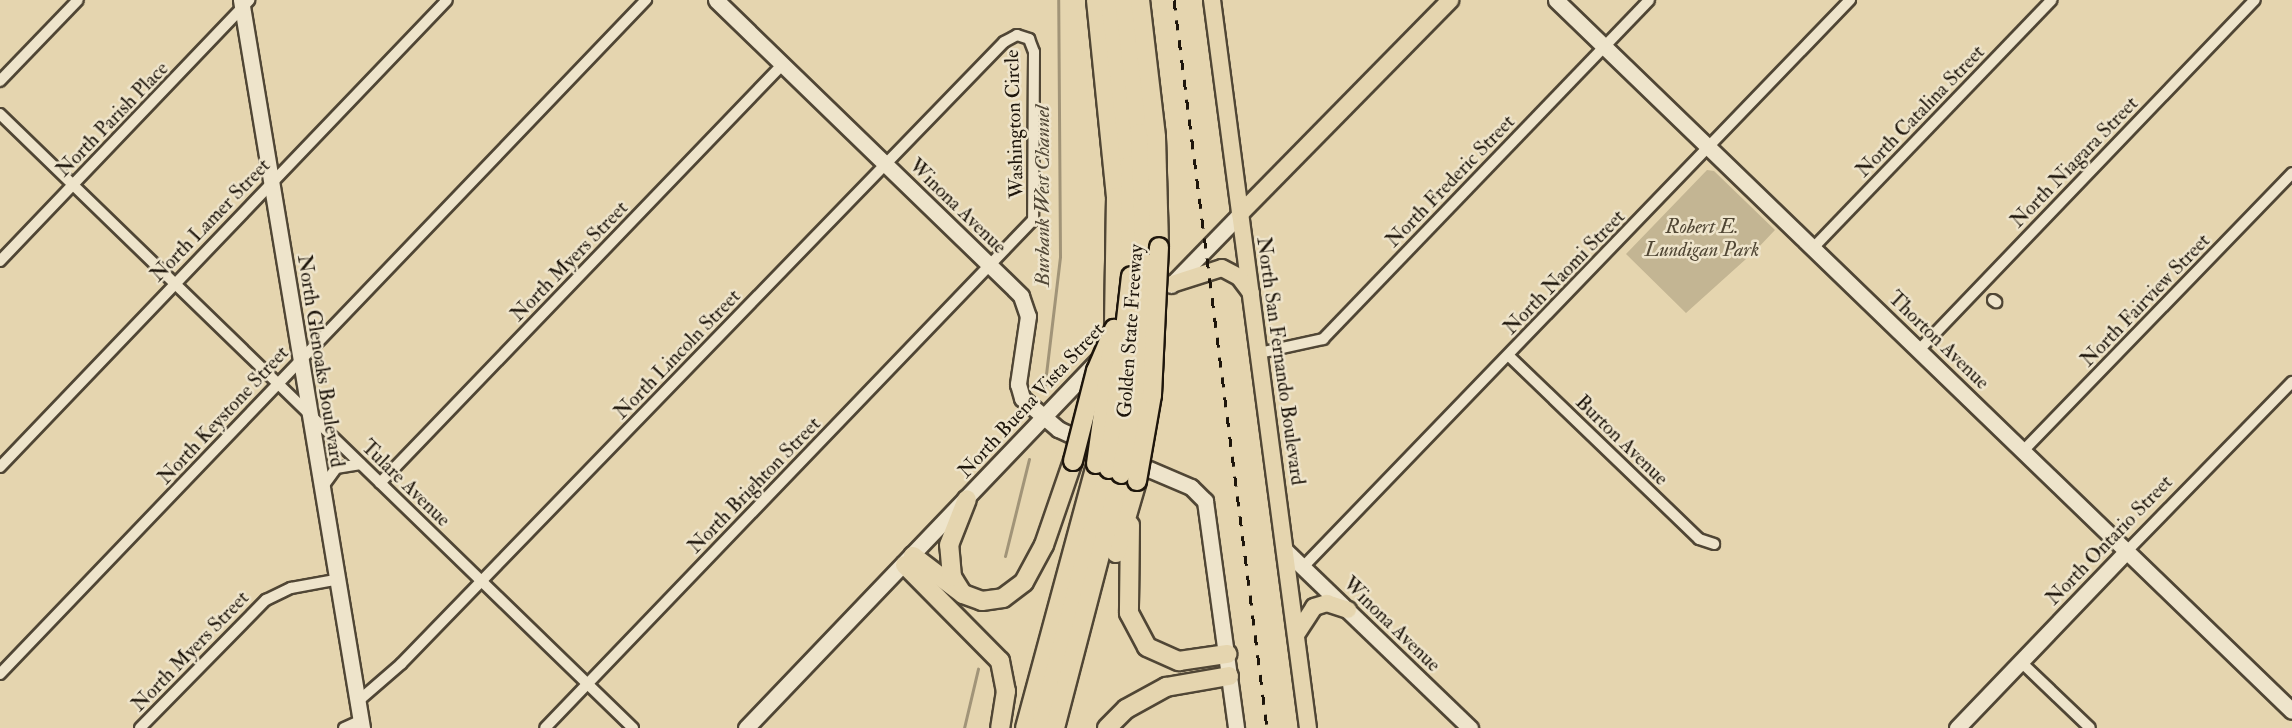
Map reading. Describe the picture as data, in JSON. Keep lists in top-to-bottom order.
{
  "streets": {
    "highway": ["Golden State Freeway"],
    "main road": ["North San Fernando Boulevard", "North Buena Vista Street"],
    "street": [
      "North Catalina Street",
      "North Parish Place",
      "Washington Circle",
      "North Niagara Street",
      "North Frederic Street",
      "Winona Avenue",
      "North Lamer Street",
      "North Myers Street",
      "North Naomi Street",
      "North Fairview Street",
      "Thorton Avenue",
      "North Lincoln Street",
      "North Glenoaks Boulevard",
      "North Keystone Street",
      "Burton Avenue",
      "Tulare Avenue",
      "North Brighton Street",
      "North Ontario Street"
    ]
  },
  "crossings": [
    ["North Catalina Street", "Thorton Avenue"],
    ["North Parish Place", "North Glenoaks Boulevard"],
    ["North Parish Place", "Tulare Avenue"],
    ["Washington Circle", "Winona Avenue"],
    ["Washington Circle", "North Lincoln Street"],
    ["Washington Circle", "North Brighton Street"],
    ["North Niagara Street", "Thorton Avenue"],
    ["North Frederic Street", "Thorton Avenue"],
    ["North Frederic Street", "North San Fernando Boulevard"],
    ["Winona Avenue", "North Myers Street"],
    ["Winona Avenue", "North Naomi Street"],
    ["Winona Avenue", "North Lincoln Street"],
    ["Winona Avenue", "North San Fernando Boulevard"],
    ["Winona Avenue", "North Buena Vista Street"],
    ["Winona Avenue", "North Brighton Street"],
    ["North Lamer Street", "North Glenoaks Boulevard"],
    ["North Lamer Street", "Tulare Avenue"],
    ["North Myers Street", "North Glenoaks Boulevard"],
    ["North Myers Street", "Tulare Avenue"],
    ["North Naomi Street", "Thorton Avenue"],
    ["North Naomi Street", "Burton Avenue"],
    ["North Fairview Street", "Thorton Avenue"],
    ["Thorton Avenue", "North Ontario Street"],
    ["North Lincoln Street", "North Glenoaks Boulevard"],
    ["North Lincoln Street", "Tulare Avenue"],
    ["North Glenoaks Boulevard", "North Keystone Street"],
    ["North Glenoaks Boulevard", "Tulare Avenue"],
    ["North San Fernando Boulevard", "North Buena Vista Street"],
    ["North Keystone Street", "Tulare Avenue"],
    ["Tulare Avenue", "North Brighton Street"]
  ],
  "water": ["Burbank West Channel"],
  "parks": ["Robert E. Lundigan Park"]
}
